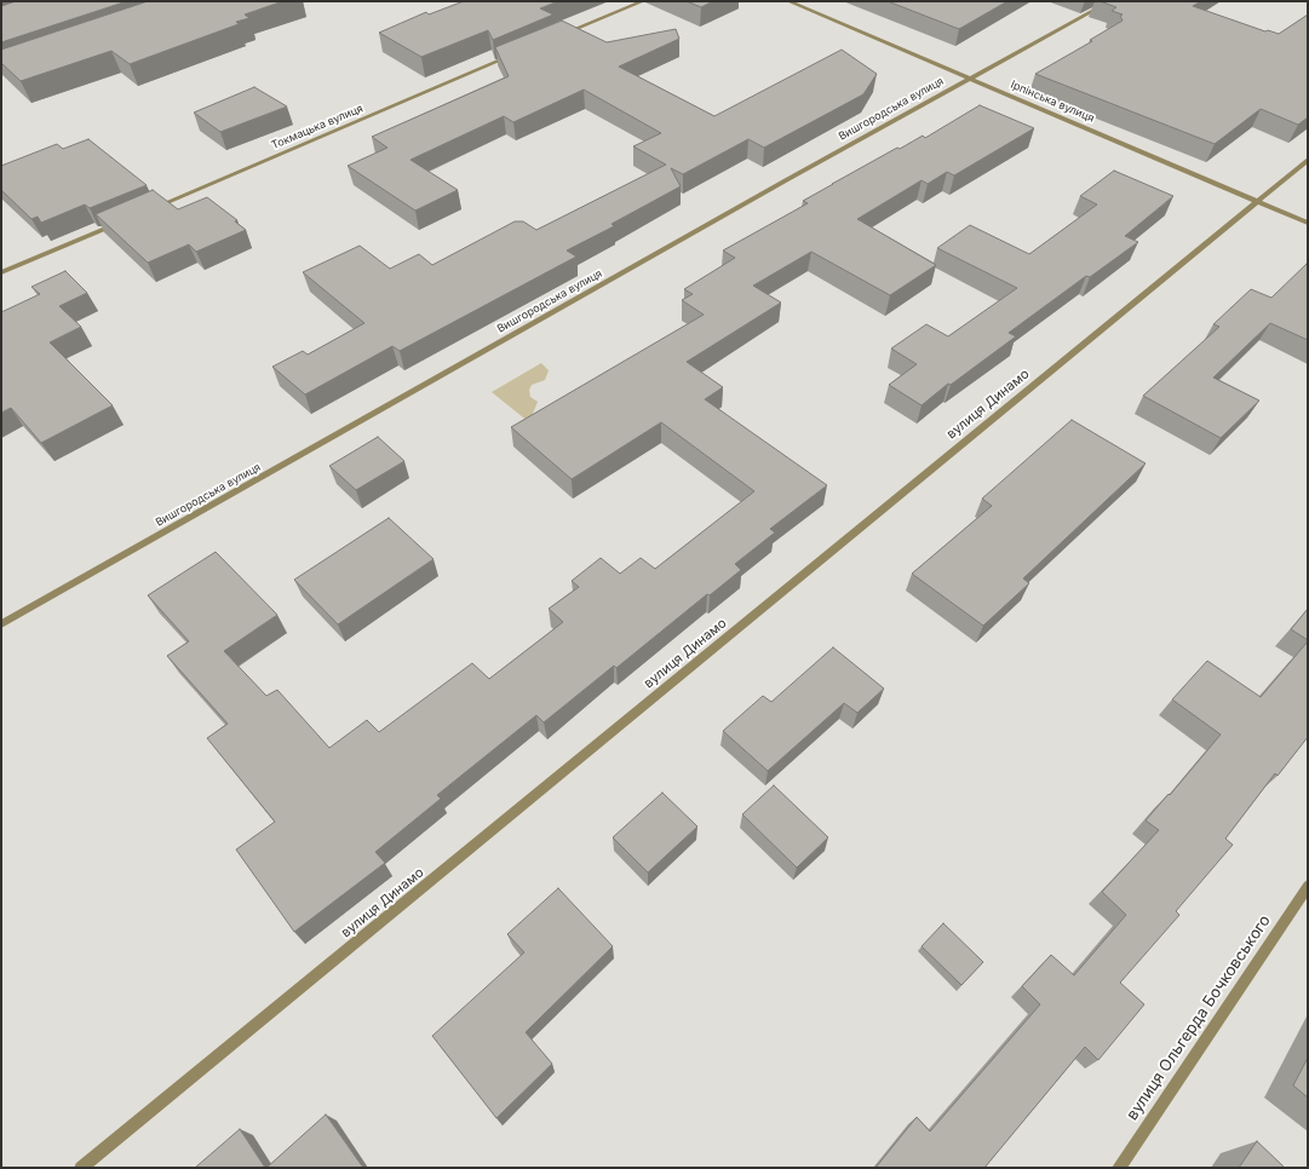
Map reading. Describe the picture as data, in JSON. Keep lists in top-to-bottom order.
{
  "streets": {
    "street": [
      "Ірпінська вулиця",
      "Вишгородська вулиця",
      "Токмацька вулиця",
      "вулиця Динамо",
      "вулиця Ольгерда Бочковського"
    ]
  },
  "crossings": [
    ["Ірпінська вулиця", "Вишгородська вулиця"],
    ["Ірпінська вулиця", "вулиця Динамо"]
  ]
}
